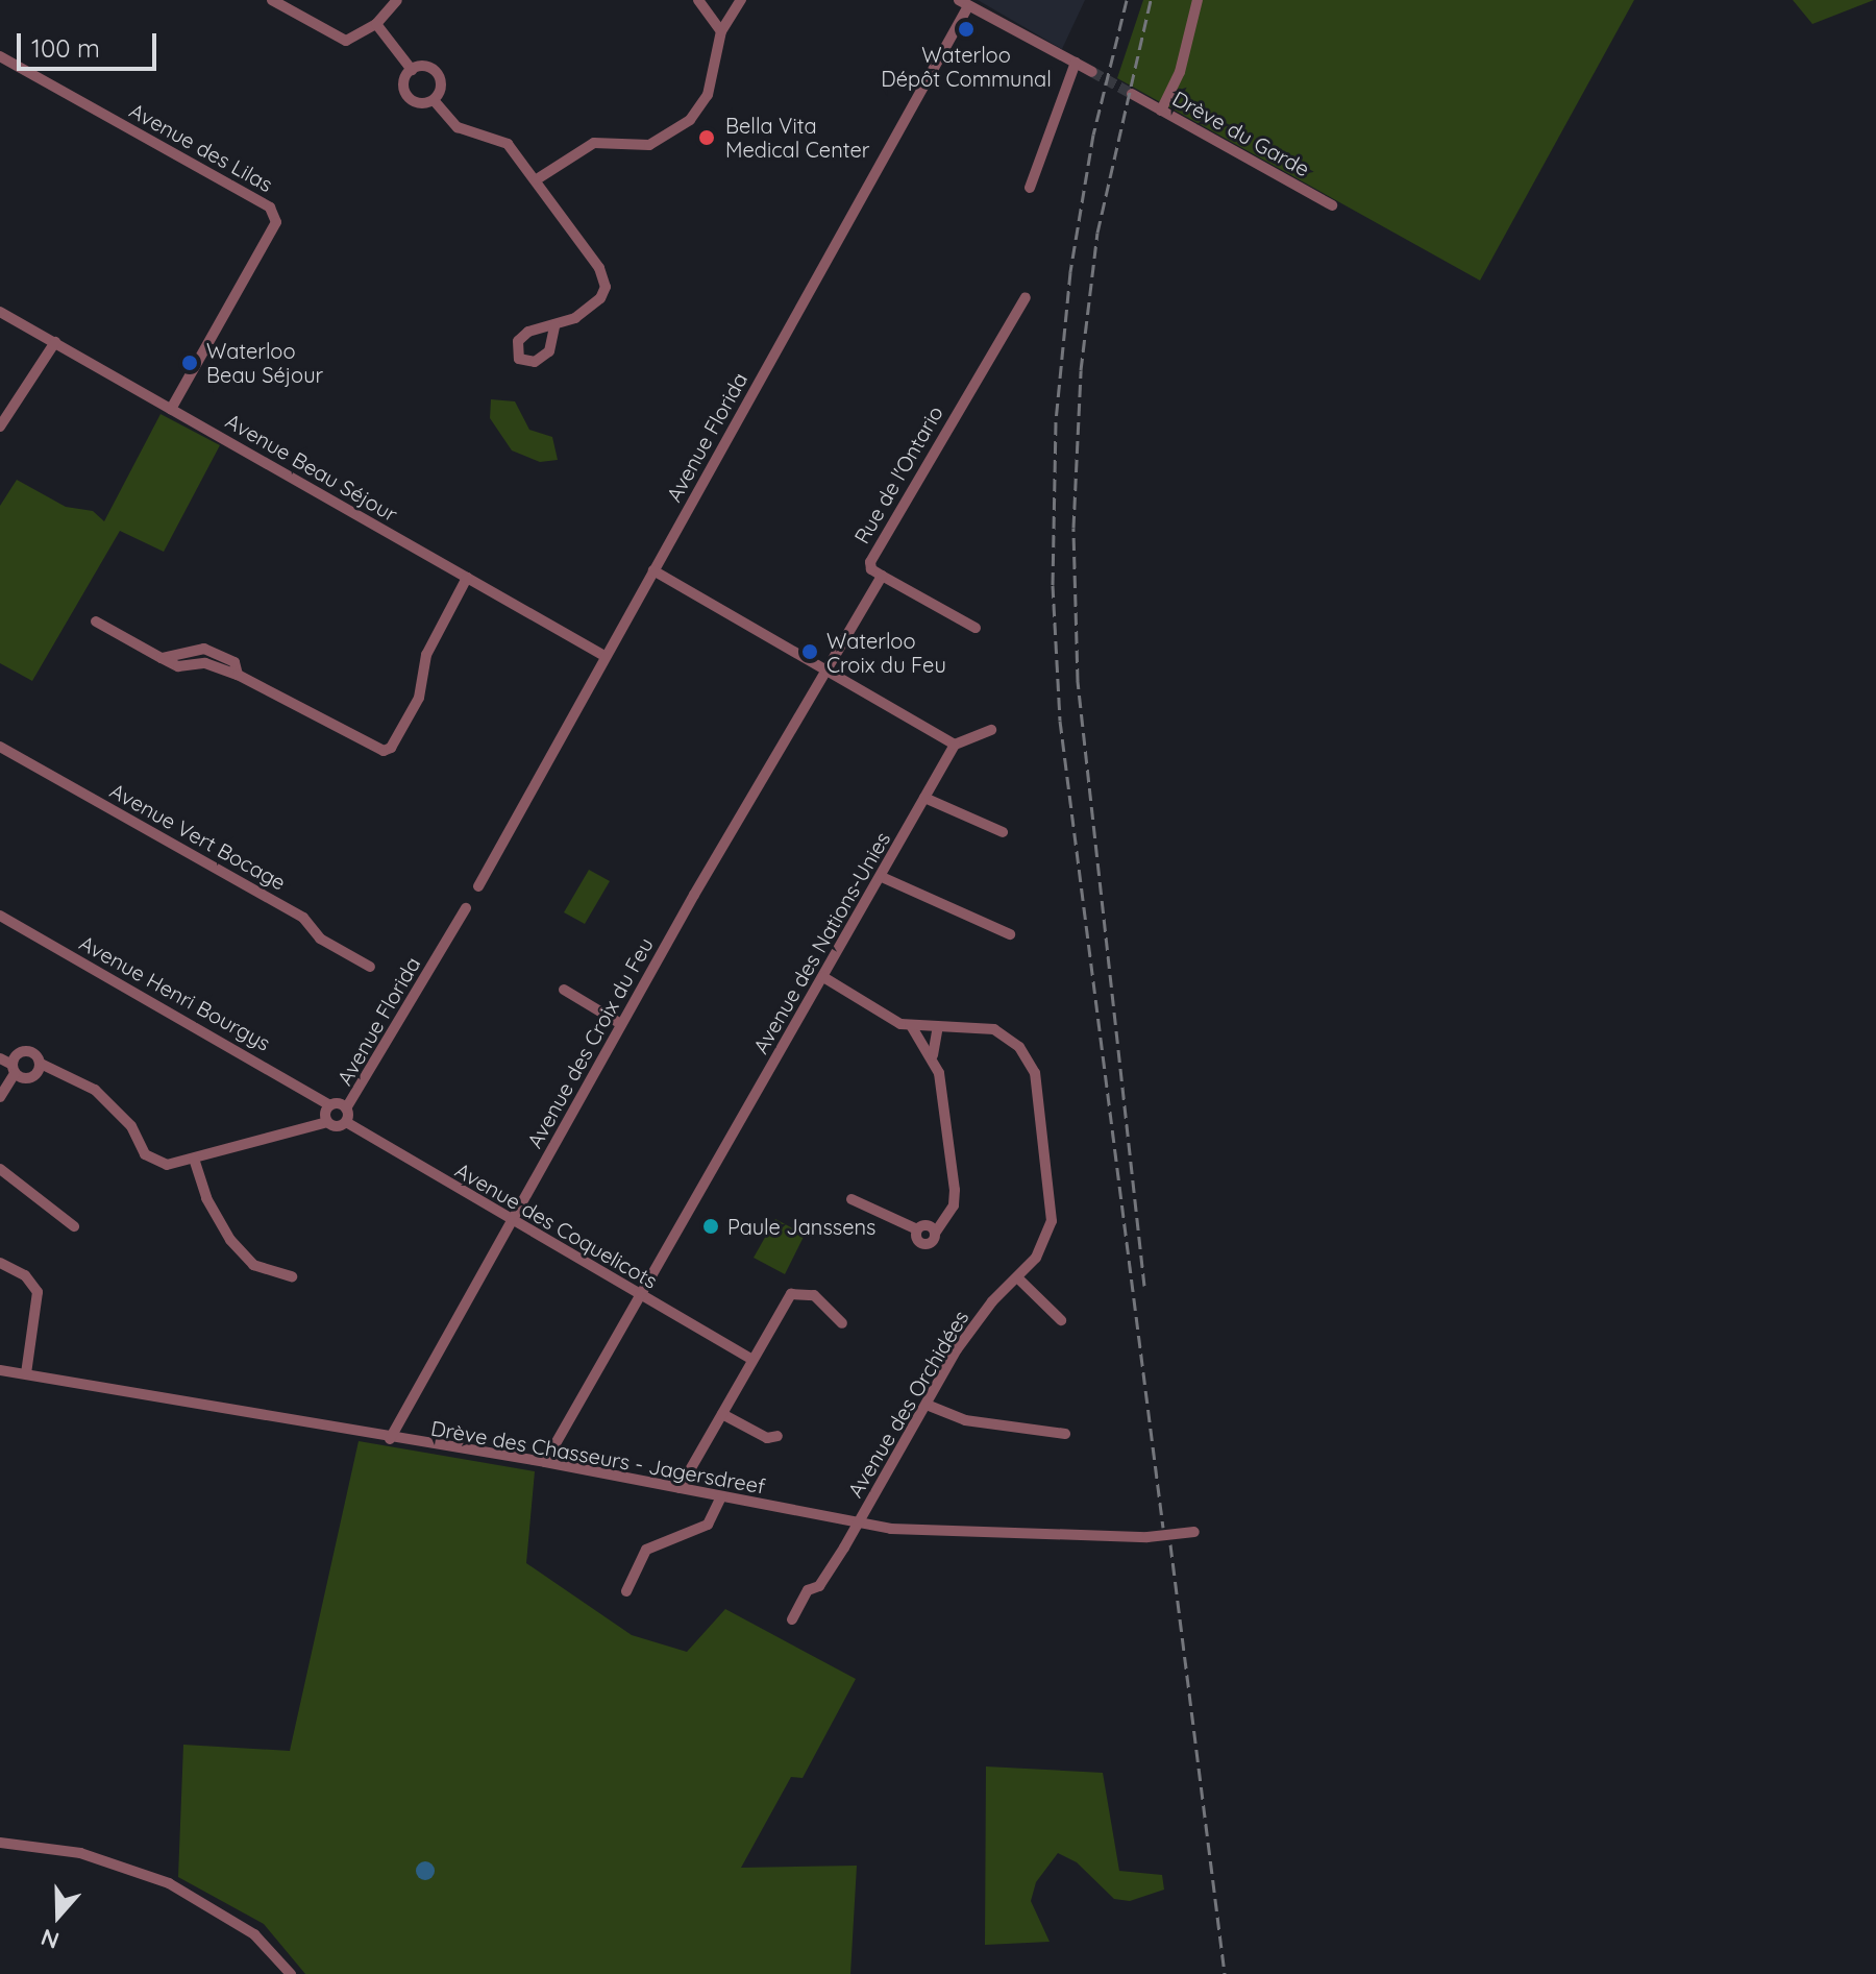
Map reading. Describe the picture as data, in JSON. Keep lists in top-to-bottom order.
{
  "streets": {
    "street": [
      "Drève du Garde",
      "Avenue des Lilas",
      "Avenue Florida",
      "Avenue Beau Séjour",
      "Rue de l'Ontario",
      "Avenue Vert Bocage",
      "Avenue des Nations-Unies",
      "Avenue Henri Bourgys",
      "Avenue des Croix du Feu",
      "Avenue des Coquelicots",
      "Avenue des Orchidées",
      "Drève des Chasseurs - Jagersdreef"
    ]
  },
  "crossings": [
    ["Avenue des Lilas", "Avenue Beau Séjour"],
    ["Avenue Florida", "Avenue Beau Séjour"],
    ["Avenue Florida", "Avenue Henri Bourgys"],
    ["Rue de l'Ontario", "Avenue des Croix du Feu"],
    ["Avenue des Nations-Unies", "Avenue des Coquelicots"],
    ["Avenue des Nations-Unies", "Avenue des Orchidées"],
    ["Avenue des Nations-Unies", "Drève des Chasseurs - Jagersdreef"],
    ["Avenue des Croix du Feu", "Avenue des Coquelicots"],
    ["Avenue des Croix du Feu", "Drève des Chasseurs - Jagersdreef"],
    ["Avenue des Orchidées", "Drève des Chasseurs - Jagersdreef"]
  ],
  "places": [
    "Waterloo Dépôt Communal",
    "Bella Vita Medical Center",
    "Waterloo Beau Séjour",
    "Waterloo Croix du Feu",
    "Paule Janssens"
  ],
  "scale_bar": "100 m",
  "north": "bottom"
}
